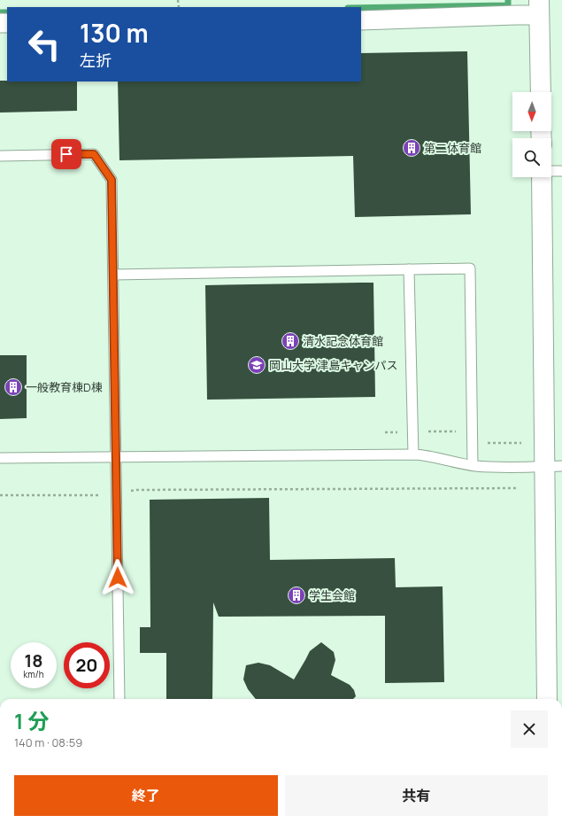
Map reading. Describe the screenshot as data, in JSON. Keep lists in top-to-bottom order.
{
  "places": {
    "building": [
      "第二体育館",
      "清水記念体育館",
      "一般教育棟D棟",
      "学生会館"
    ],
    "school or university": ["岡山大学 津島キャンパス"]
  },
  "north": "bottom",
  "page": {
    "turn": ["130 m", "左折"],
    "speed": "18 km/h",
    "limit": "20",
    "heading": ["1 分", "140 m · 08:59"],
    "buttons": ["終了", "共有"]
  }
}
